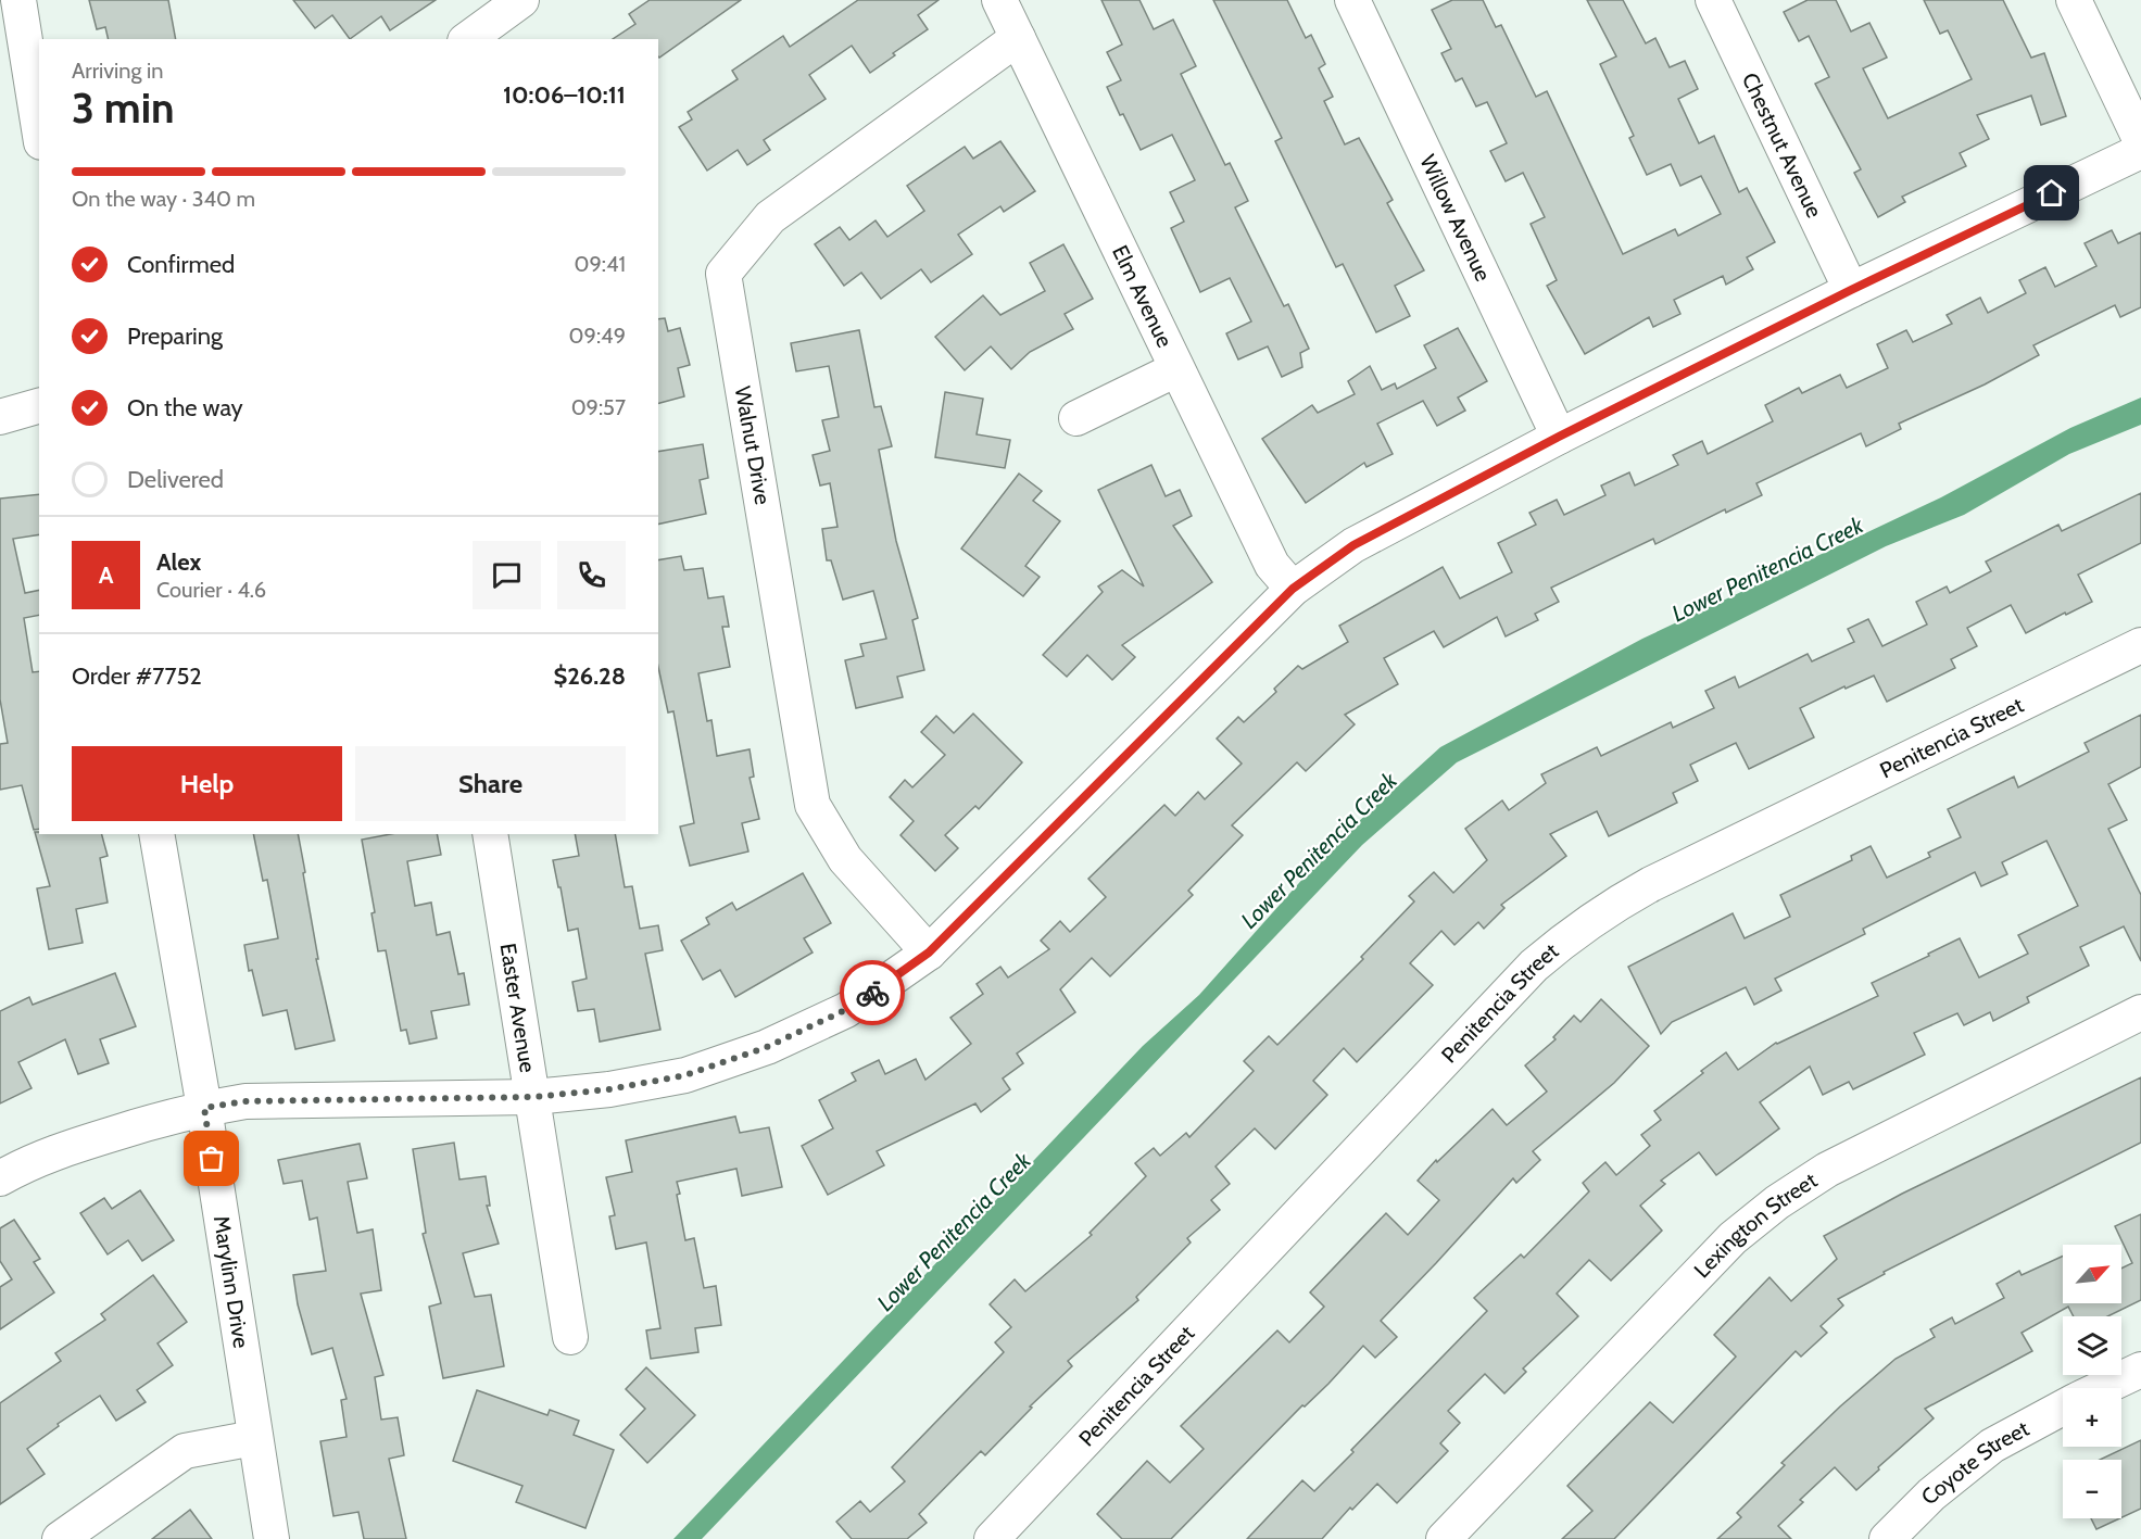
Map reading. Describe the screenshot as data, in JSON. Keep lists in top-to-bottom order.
{
  "streets": {
    "street": [
      "Chestnut Avenue",
      "Willow Avenue",
      "Elm Avenue",
      "Walnut Drive",
      "Penitencia Street",
      "Easter Avenue",
      "Lexington Street",
      "Marylinn Drive",
      "Coyote Street"
    ]
  },
  "crossings": [
    ["Elm Avenue", "Walnut Drive"]
  ],
  "water": ["Lower Penitencia Creek"],
  "north": "top right",
  "page": {
    "heading": ["3 min", "Arriving in", "10:06–10:11"],
    "panel": [
      "Alex",
      "Courier · 4.6",
      "Order #7752",
      "$26.28"
    ],
    "bar": "On the way · 340 m",
    "list": [
      ["Confirmed", "09:41"],
      ["Preparing", "09:49"],
      ["On the way", "09:57"],
      "Delivered"
    ],
    "round": "A",
    "buttons": ["Help", "Share"],
    "map_buttons": ["+", "−"]
  }
}
